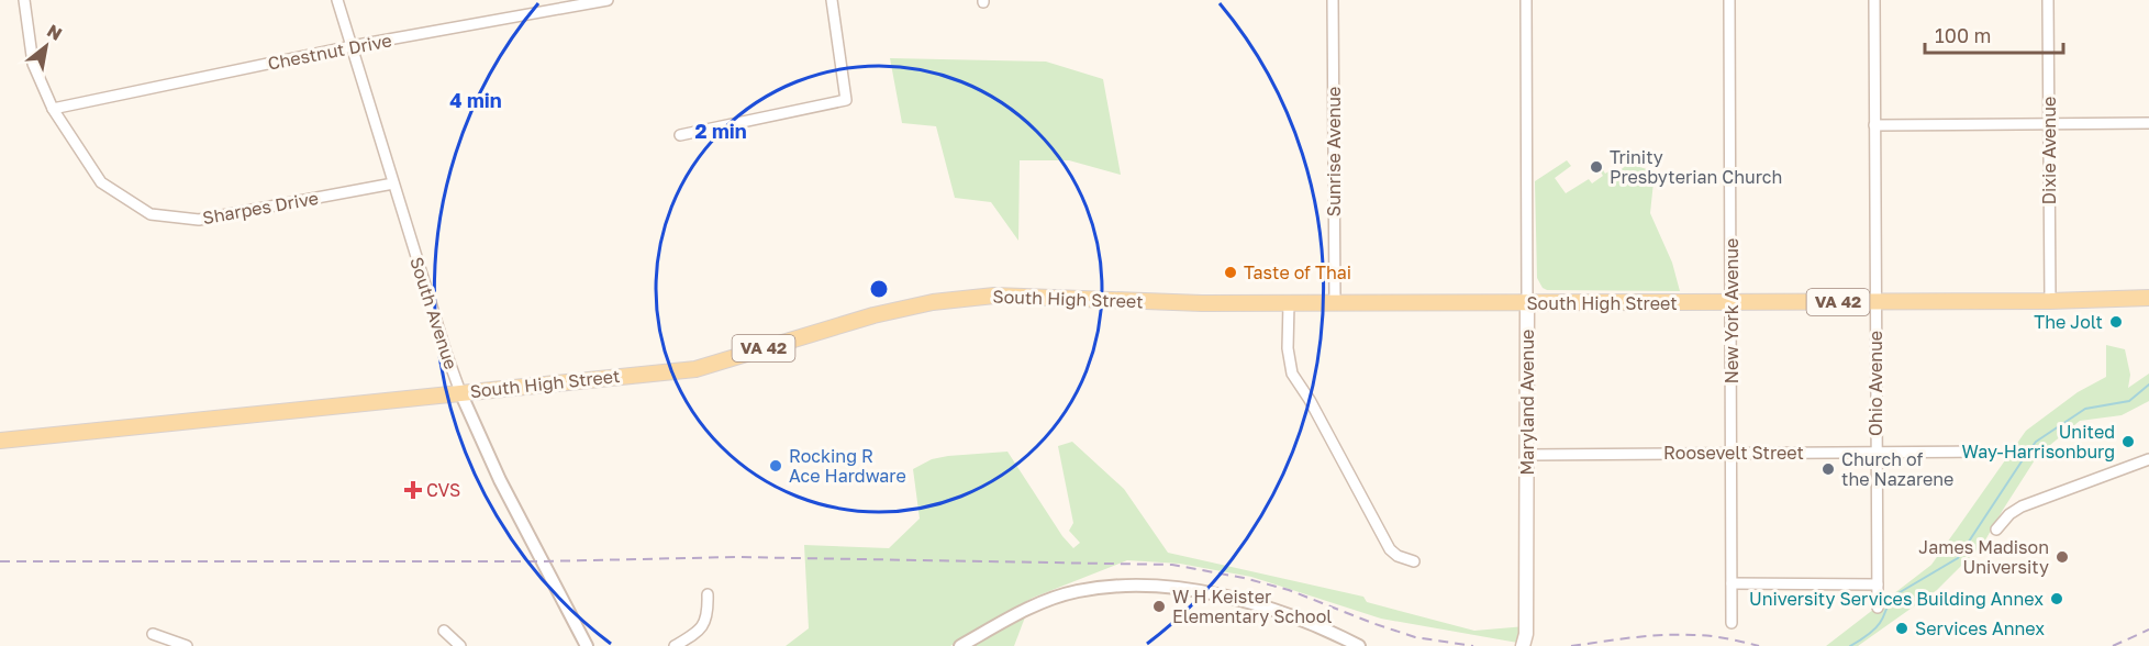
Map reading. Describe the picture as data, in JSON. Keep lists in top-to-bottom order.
{
  "streets": {
    "main road": ["South High Street", "VA 42", "Maryland Avenue"],
    "street": [
      "Chestnut Drive",
      "Dixie Avenue",
      "Sunrise Avenue",
      "Sharpes Drive",
      "New York Avenue",
      "South Avenue",
      "Ohio Avenue",
      "Roosevelt Street"
    ]
  },
  "crossings": [
    ["Chestnut Drive", "Sharpes Drive"],
    ["Chestnut Drive", "South Avenue"],
    ["Dixie Avenue", "South High Street"],
    ["Sunrise Avenue", "South High Street"],
    ["Sharpes Drive", "South Avenue"],
    ["South High Street", "New York Avenue"],
    ["South High Street", "South Avenue"],
    ["South High Street", "Ohio Avenue"],
    ["South High Street", "Maryland Avenue"],
    ["New York Avenue", "Roosevelt Street"],
    ["Ohio Avenue", "Roosevelt Street"],
    ["Maryland Avenue", "Roosevelt Street"]
  ],
  "places": {
    "other": [
      "Trinity Presbyterian Church",
      "Taste of Thai",
      "The Jolt",
      "United Way-Harrisonburg",
      "Rocking R Ace Hardware",
      "Church of the Nazarene",
      "James Madison University",
      "University Services Building Annex",
      "W H Keister Elementary School",
      "Services Annex"
    ],
    "health": ["CVS"]
  },
  "scale_bar": "100 m",
  "north": "top right",
  "rings": ["4 min", "2 min"]
}
